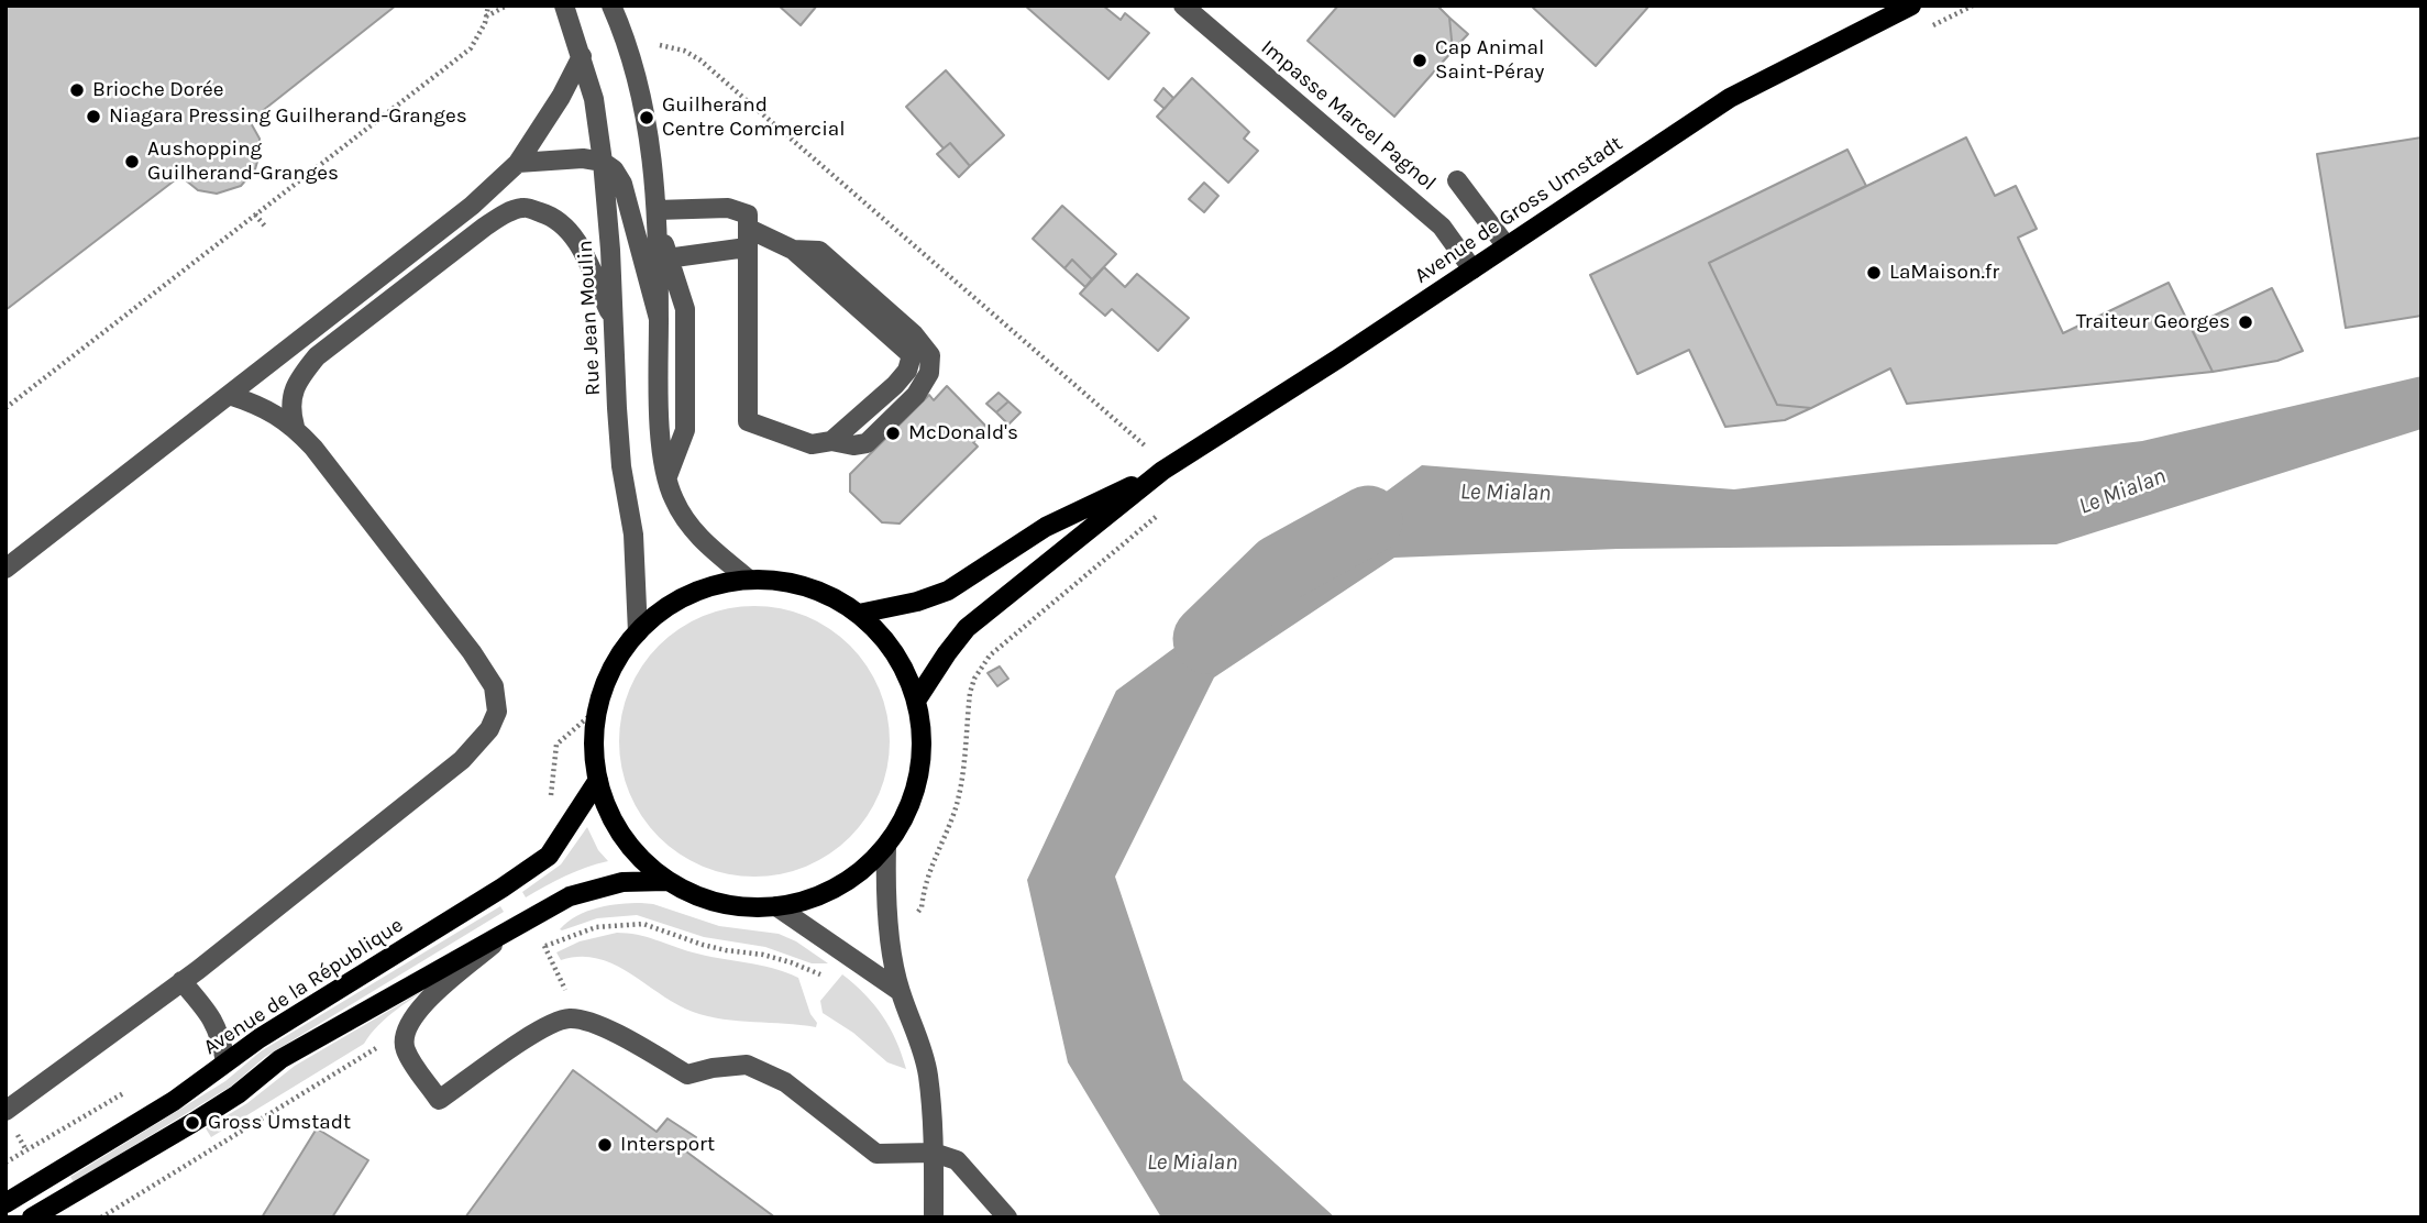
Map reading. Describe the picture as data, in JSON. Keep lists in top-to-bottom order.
{
  "streets": {
    "main road": ["Avenue de Gross Umstadt", "Avenue de la République"],
    "street": ["Impasse Marcel Pagnol", "Rue Jean Moulin"]
  },
  "crossings": [
    ["Impasse Marcel Pagnol", "Avenue de Gross Umstadt"]
  ],
  "water": ["Le Mialan"],
  "places": [
    "Cap Animal Saint-Péray",
    "Brioche Dorée",
    "Niagara Pressing Guilherand-Granges",
    "Guilherand Centre Commercial",
    "Aushopping Guilherand-Granges",
    "LaMaison.fr",
    "Traiteur Georges",
    "McDonald's",
    "Gross Umstadt",
    "Intersport"
  ]
}
